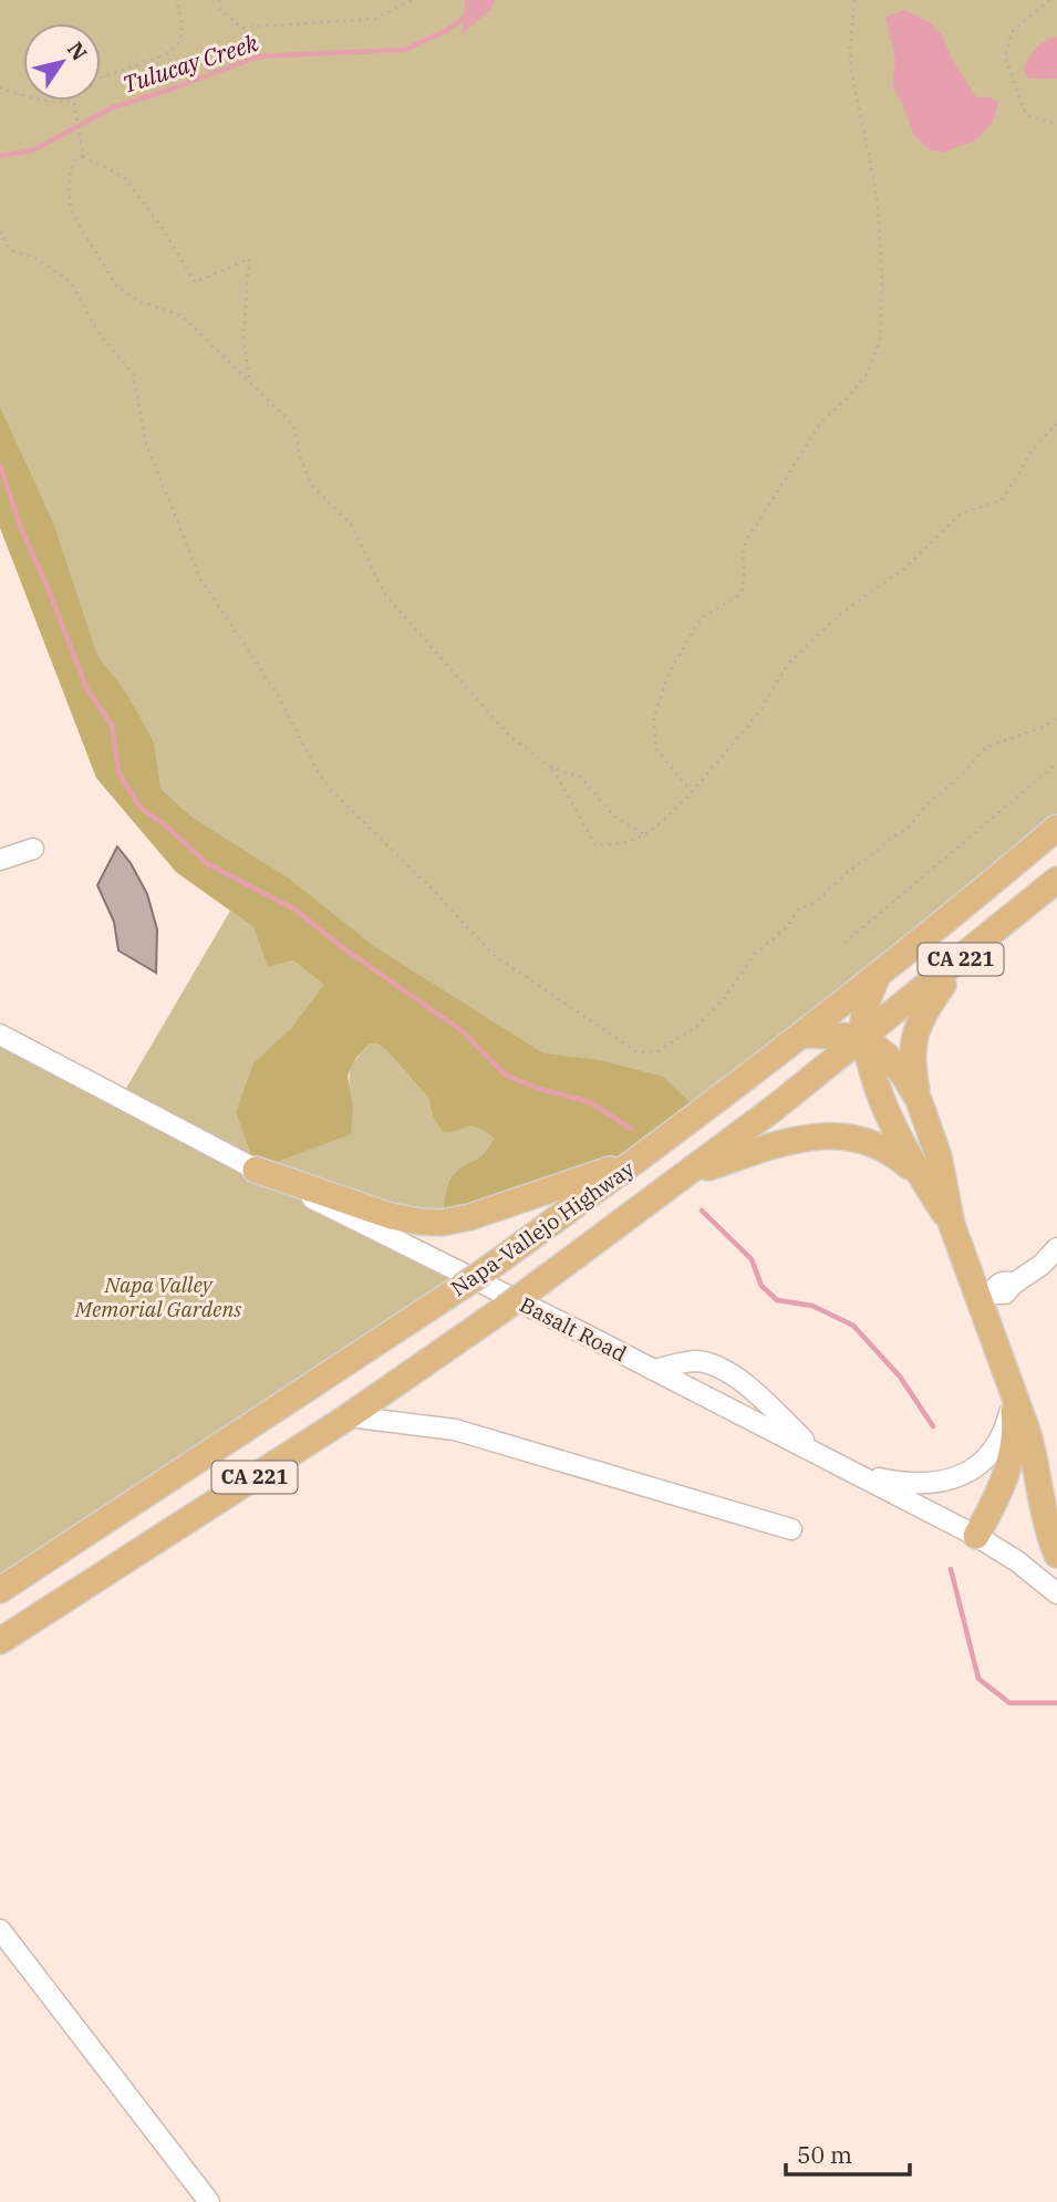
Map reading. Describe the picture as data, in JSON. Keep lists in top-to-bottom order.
{
  "streets": {
    "main road": ["CA 221", "Napa-Vallejo Highway"],
    "street": ["Basalt Road"]
  },
  "water": ["Tulucay Creek"],
  "parks": ["Napa Valley Memorial Gardens"],
  "scale_bar": "50 m",
  "north": "top right"
}
